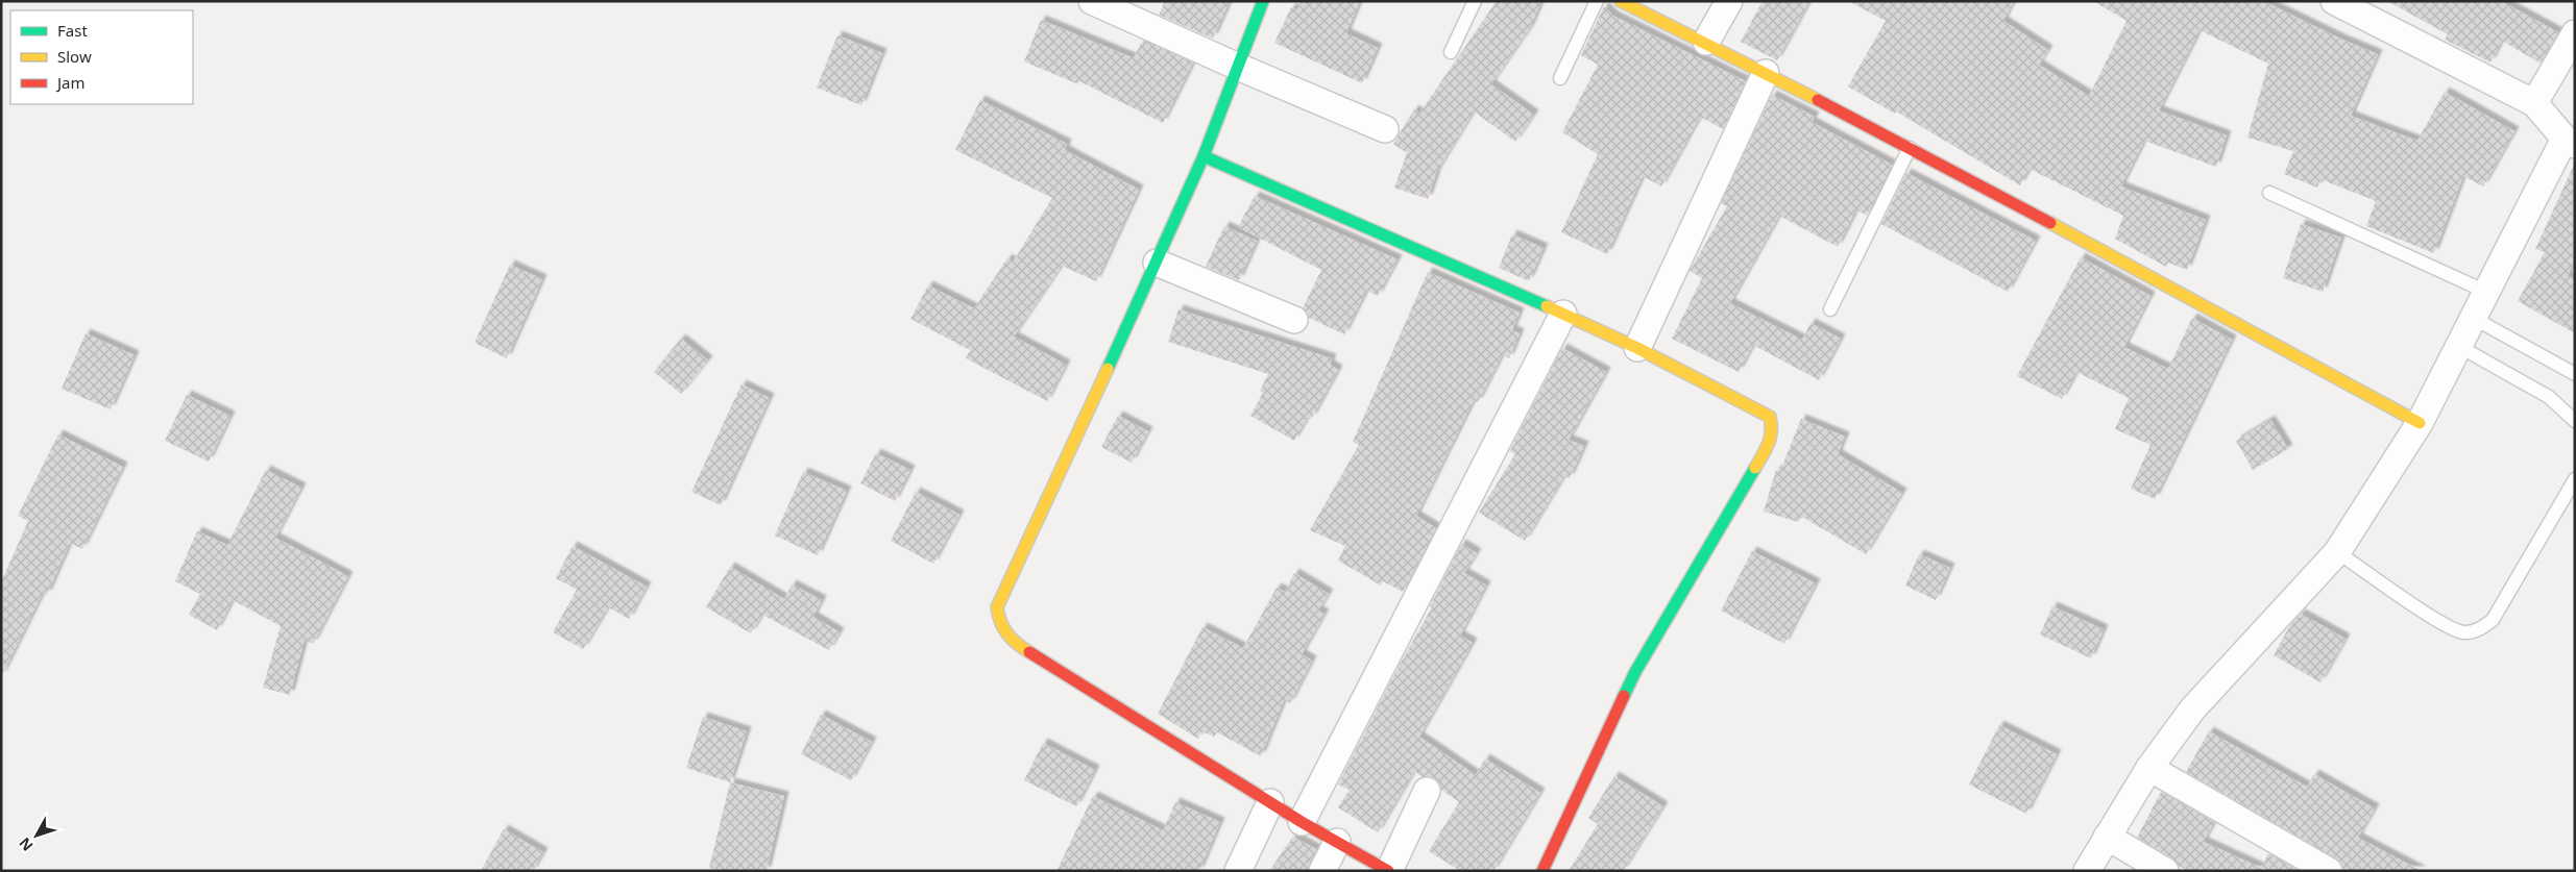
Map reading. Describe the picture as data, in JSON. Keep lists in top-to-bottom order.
{
  "legend": ["Fast", "Slow", "Jam"],
  "north": "bottom left"
}
